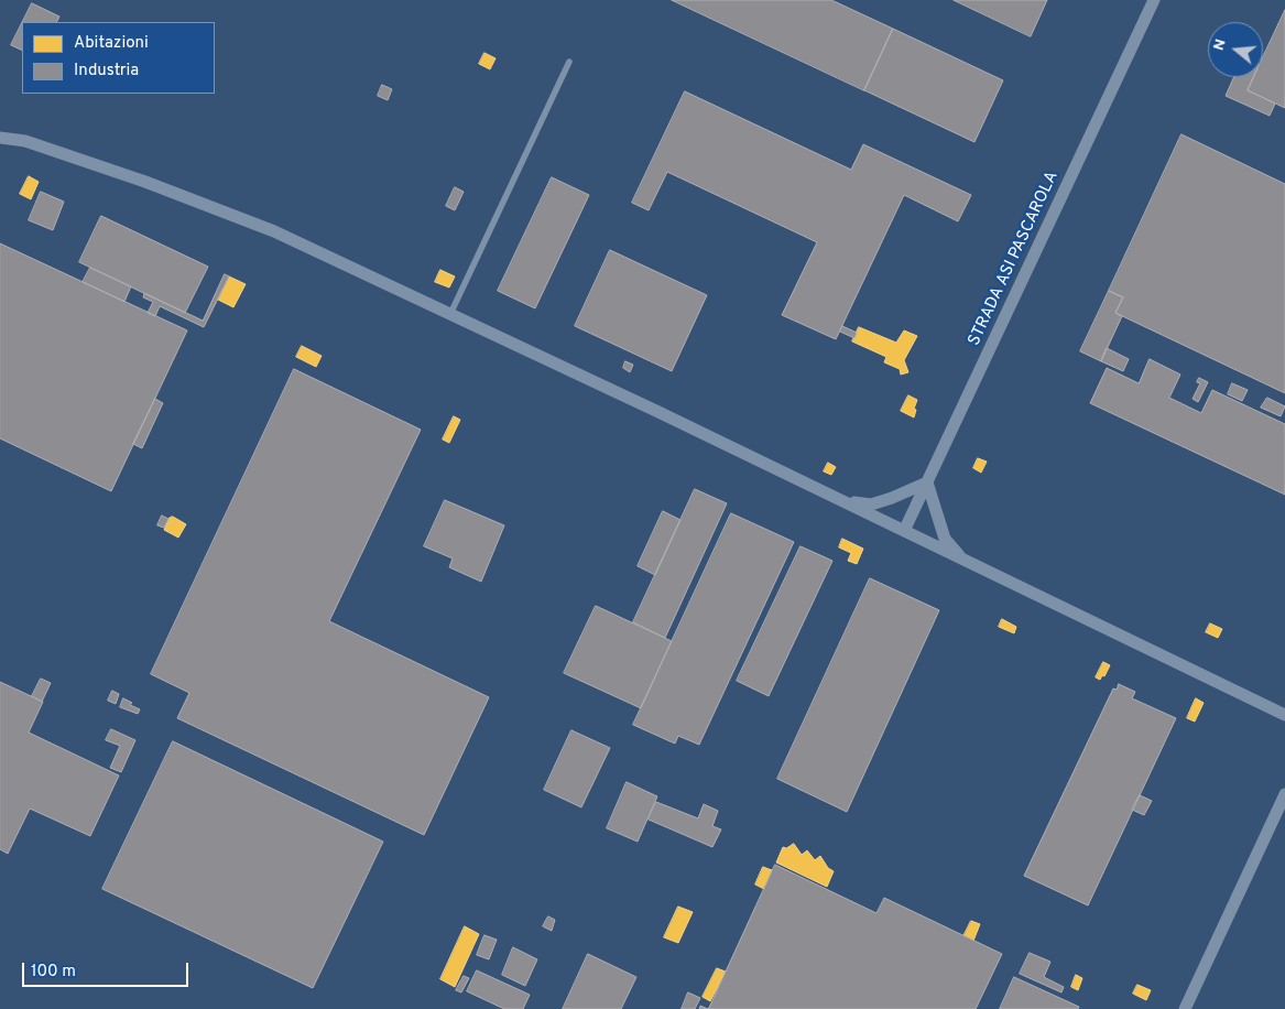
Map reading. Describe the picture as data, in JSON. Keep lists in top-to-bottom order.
{
  "streets": {
    "street": ["STRADA ASI PASCAROLA"]
  },
  "legend": ["Abitazioni", "Industria"],
  "scale_bar": "100 m",
  "north": "left"
}
